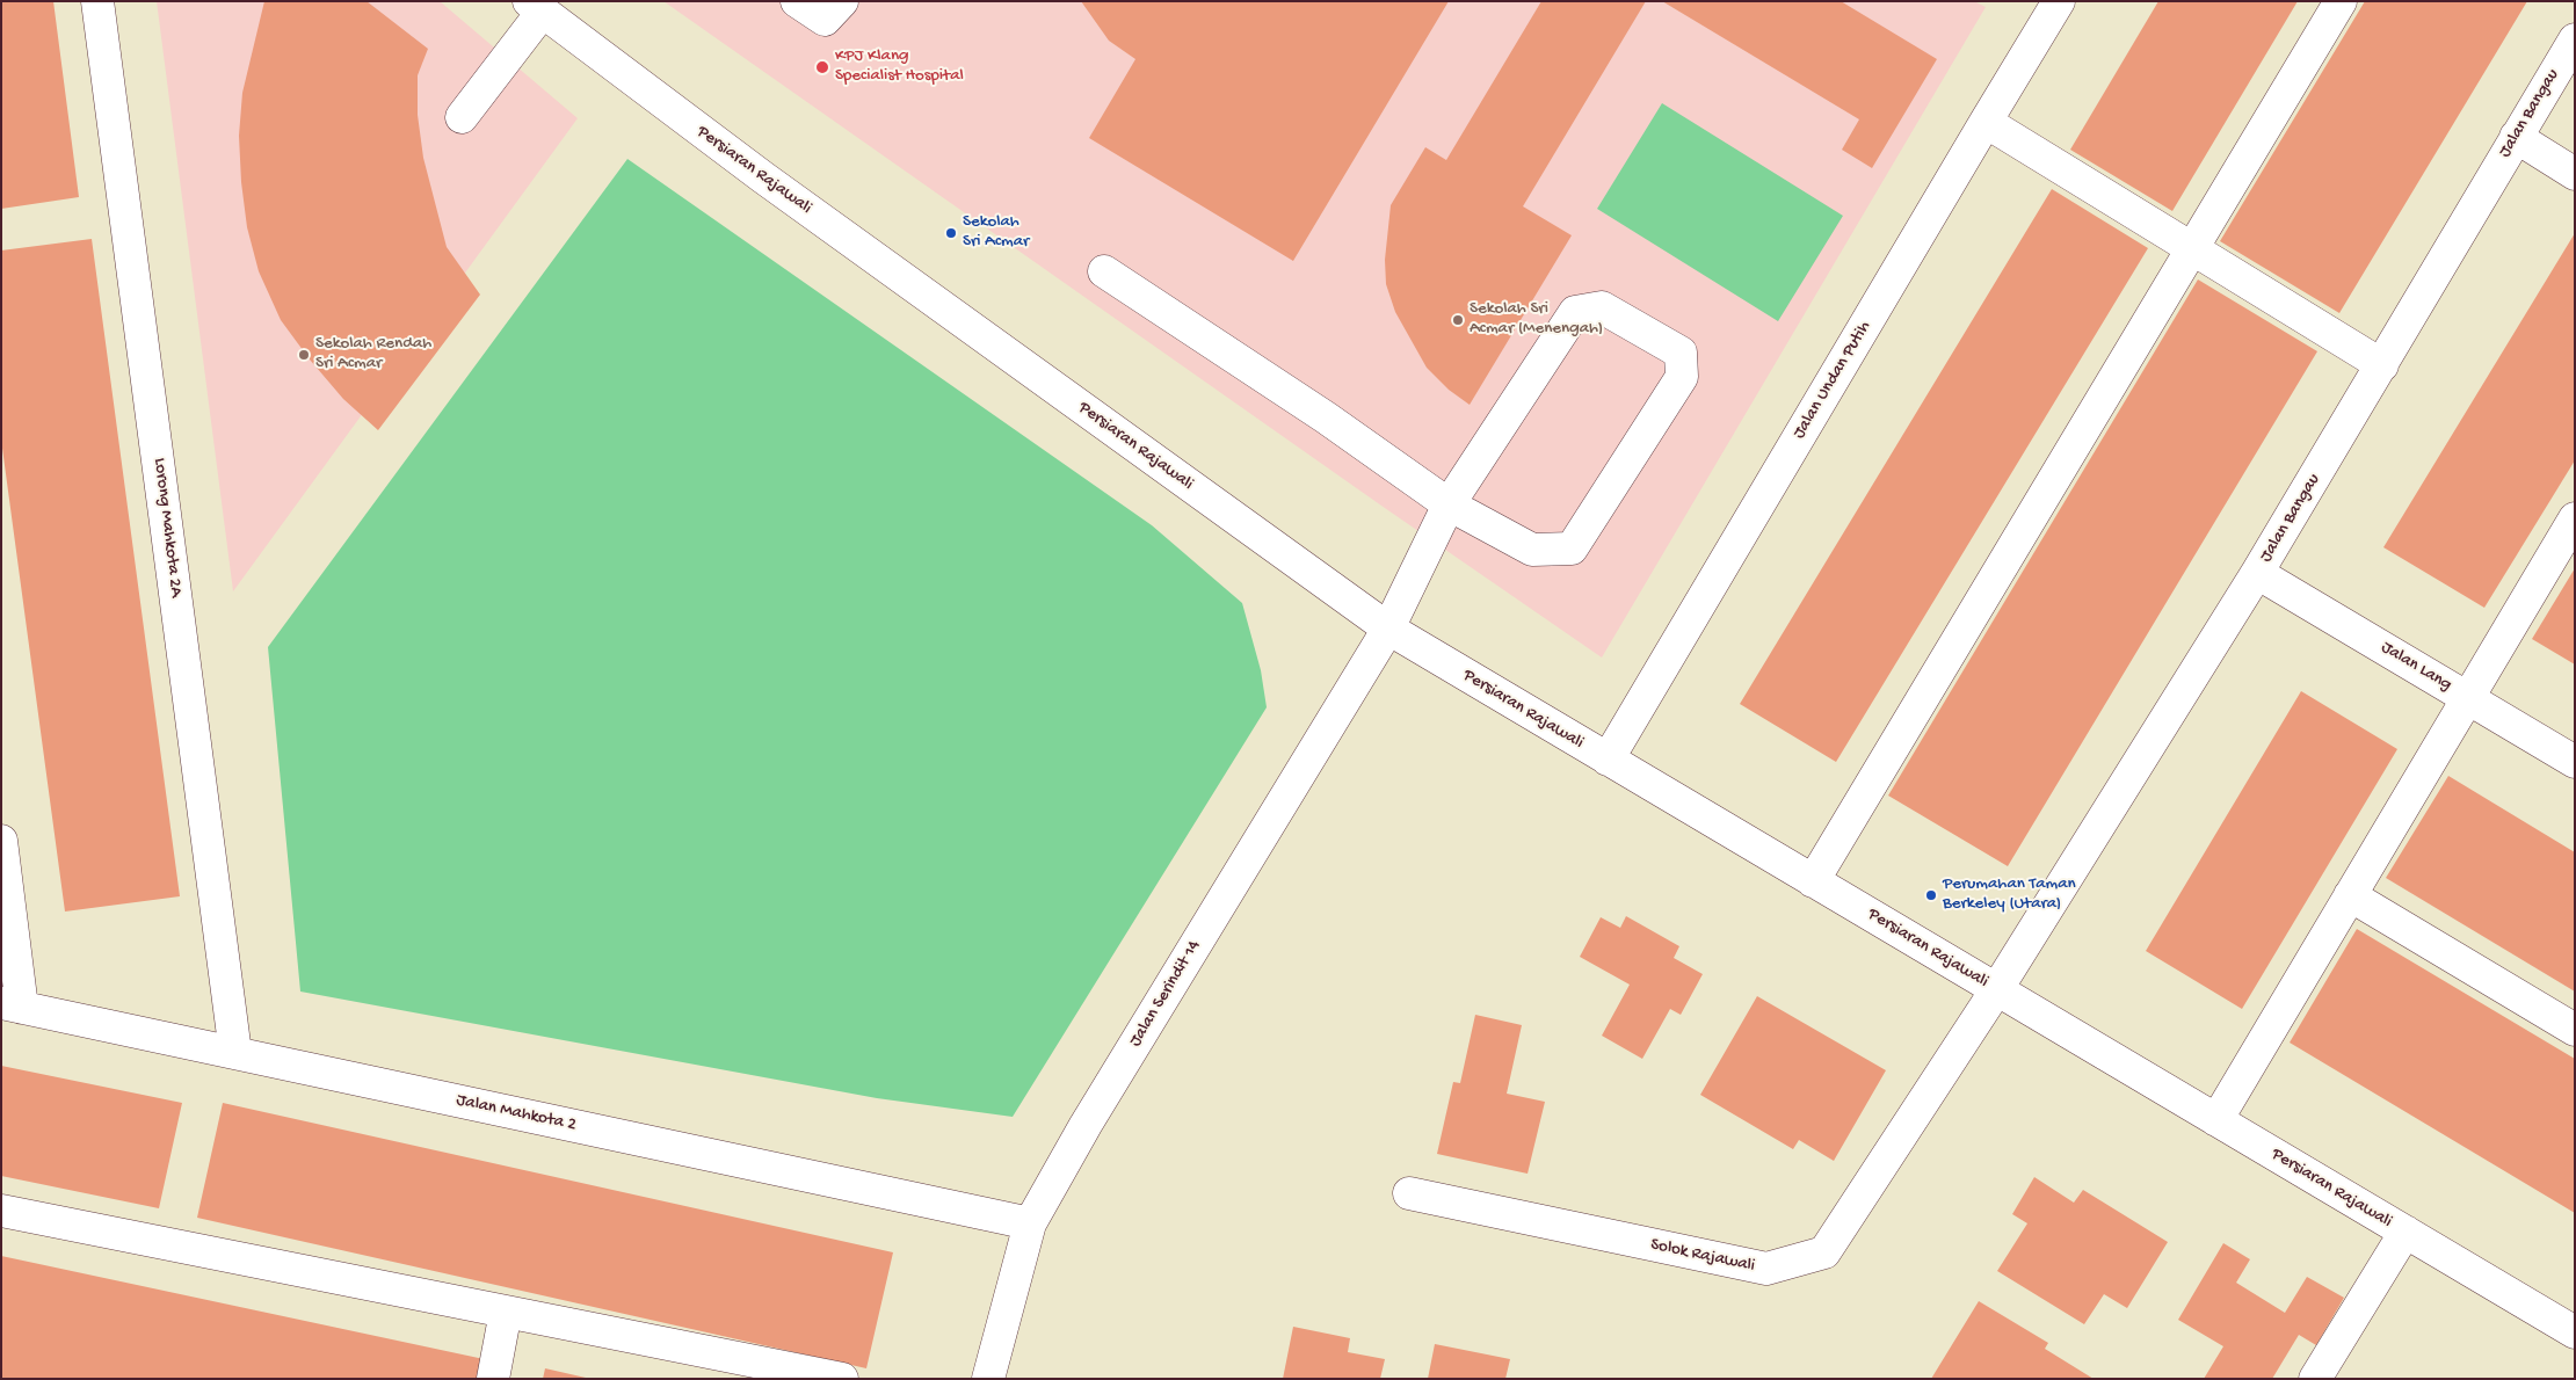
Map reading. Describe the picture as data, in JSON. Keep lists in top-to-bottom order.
{
  "streets": {
    "street": [
      "Jalan Bangau",
      "Persiaran Rajawali",
      "Jalan Undan Putih",
      "Lorong Mahkota 2A",
      "Jalan Lang",
      "Jalan Serindit 14",
      "Jalan Mahkota 2",
      "Solok Rajawali"
    ]
  },
  "crossings": [
    ["Jalan Bangau", "Persiaran Rajawali"],
    ["Jalan Bangau", "Jalan Lang"],
    ["Jalan Bangau", "Solok Rajawali"],
    ["Persiaran Rajawali", "Jalan Undan Putih"],
    ["Persiaran Rajawali", "Jalan Serindit 14"],
    ["Persiaran Rajawali", "Solok Rajawali"],
    ["Lorong Mahkota 2A", "Jalan Mahkota 2"],
    ["Jalan Serindit 14", "Jalan Mahkota 2"]
  ],
  "places": [
    "KPJ Klang Specialist Hospital",
    "Sekolah Sri Acmar",
    "Sekolah Sri Acmar (Menengah)",
    "Sekolah Rendah Sri Acmar",
    "Perumahan Taman Berkeley (Utara)"
  ]
}
